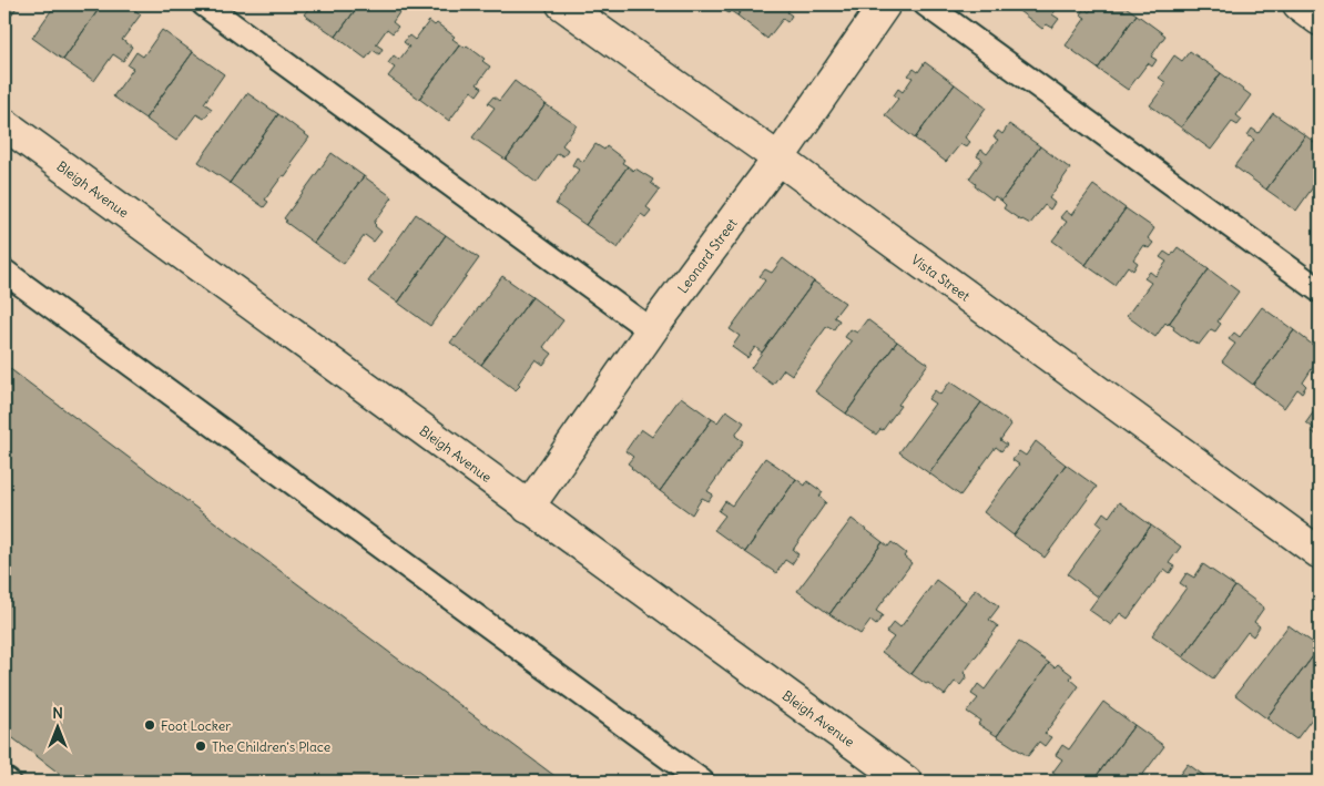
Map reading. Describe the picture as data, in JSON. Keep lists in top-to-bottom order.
{
  "streets": {
    "street": ["Bleigh Avenue", "Leonard Street", "Vista Street"]
  },
  "crossings": [
    ["Bleigh Avenue", "Leonard Street"],
    ["Leonard Street", "Vista Street"]
  ],
  "places": ["Foot Locker", "The Children's Place"],
  "north": "top"
}
